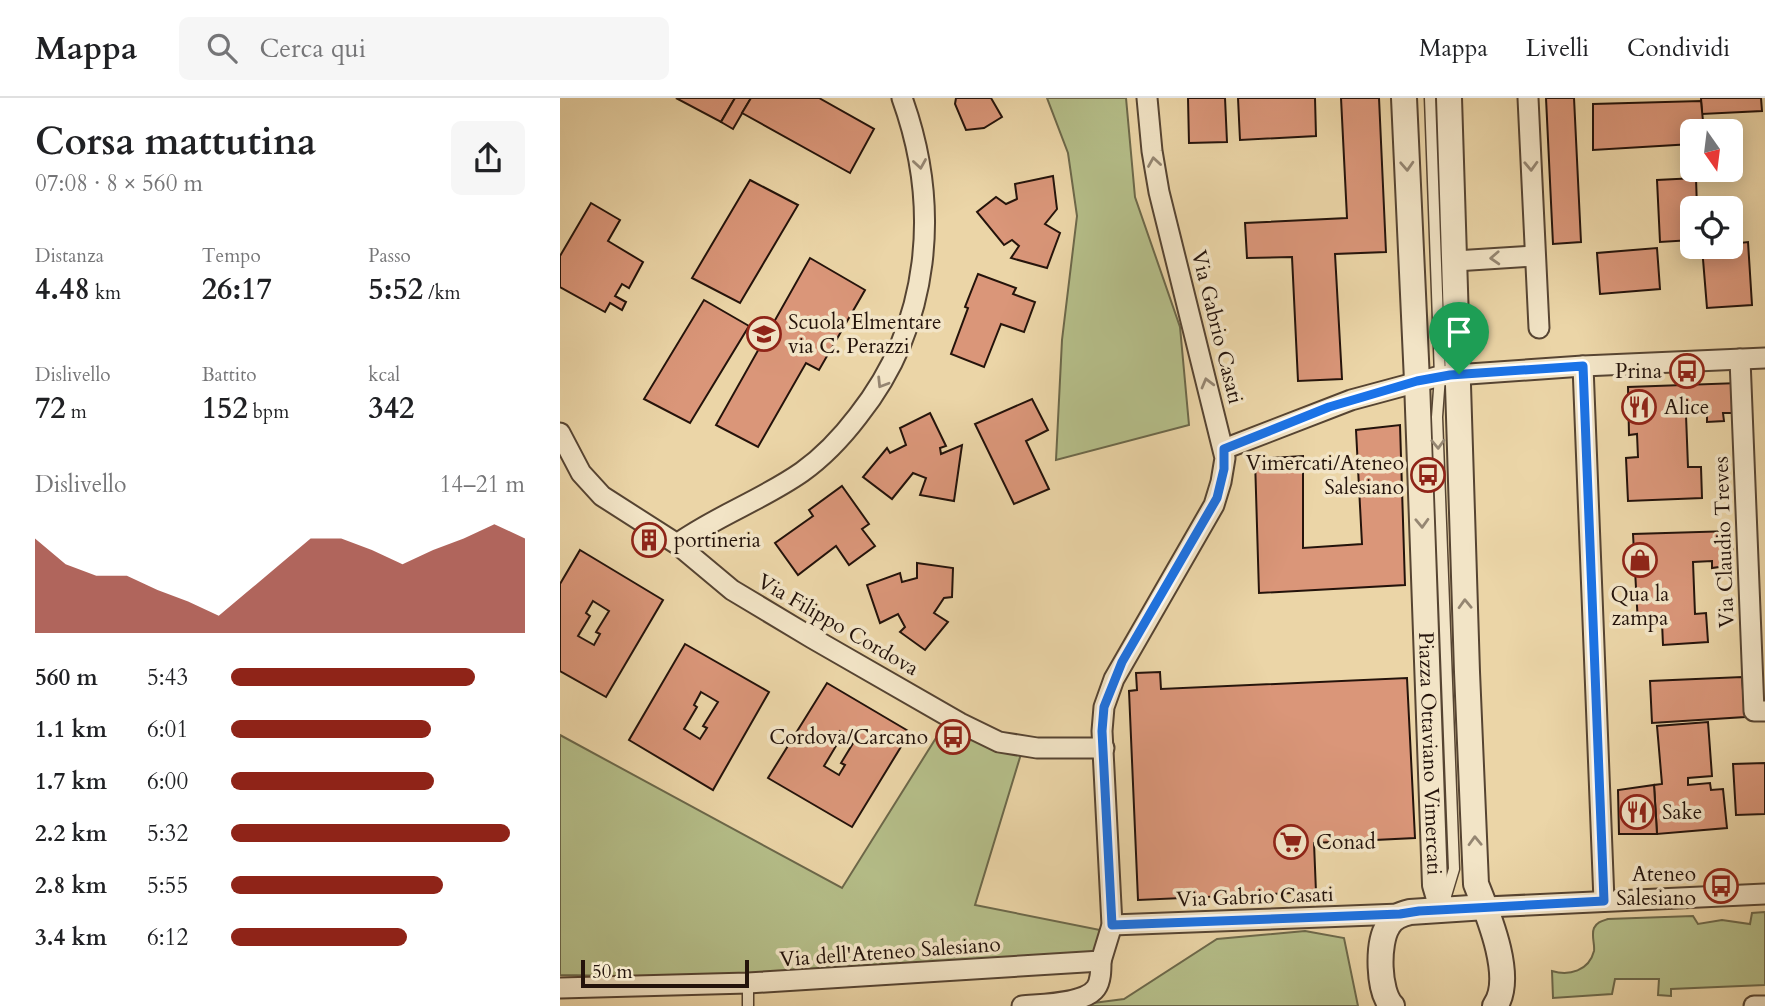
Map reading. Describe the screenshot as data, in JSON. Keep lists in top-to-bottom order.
{
  "streets": {
    "street": [
      "Via Gabrio Casati",
      "Via Claudio Treves",
      "Via Filippo Cordova",
      "Piazza Ottaviano Vimercati",
      "Via dell'Ateneo Salesiano"
    ]
  },
  "crossings": [
    ["Via Gabrio Casati", "Via Filippo Cordova"]
  ],
  "places": {
    "school or university": ["Scuola Elmentare via C. Perazzi"],
    "bus stop": [
      "Prina",
      "Vimercati/Ateneo Salesiano",
      "Cordova/Carcano",
      "Ateneo Salesiano"
    ],
    "restaurant": ["Alice", "Sake"],
    "building": ["portineria"],
    "shop": ["Qua la zampa"],
    "supermarket": ["Conad"]
  },
  "scale_bar": "50 m",
  "north": "bottom",
  "page": {
    "header": "Mappa",
    "search": "Cerca qui",
    "nav": ["Mappa", "Livelli", "Condividi"],
    "heading": ["Corsa mattutina", "07:08 · 8 × 560 m"],
    "stats": [
      ["Distanza", "4.48 km"],
      ["Tempo", "26:17"],
      ["Passo", "5:52 /km"],
      ["Dislivello", "72 m"],
      ["Battito", "152 bpm"],
      ["kcal", "342"]
    ],
    "chart": ["Dislivello", "14–21 m"],
    "list": [
      {
        "name": "560 m",
        "note": "5:43"
      },
      {
        "name": "1.1 km",
        "note": "6:01"
      },
      {
        "name": "1.7 km",
        "note": "6:00"
      },
      {
        "name": "2.2 km",
        "note": "5:32"
      },
      {
        "name": "2.8 km",
        "note": "5:55"
      },
      {
        "name": "3.4 km",
        "note": "6:12"
      }
    ],
    "scale": "50 m"
  }
}
